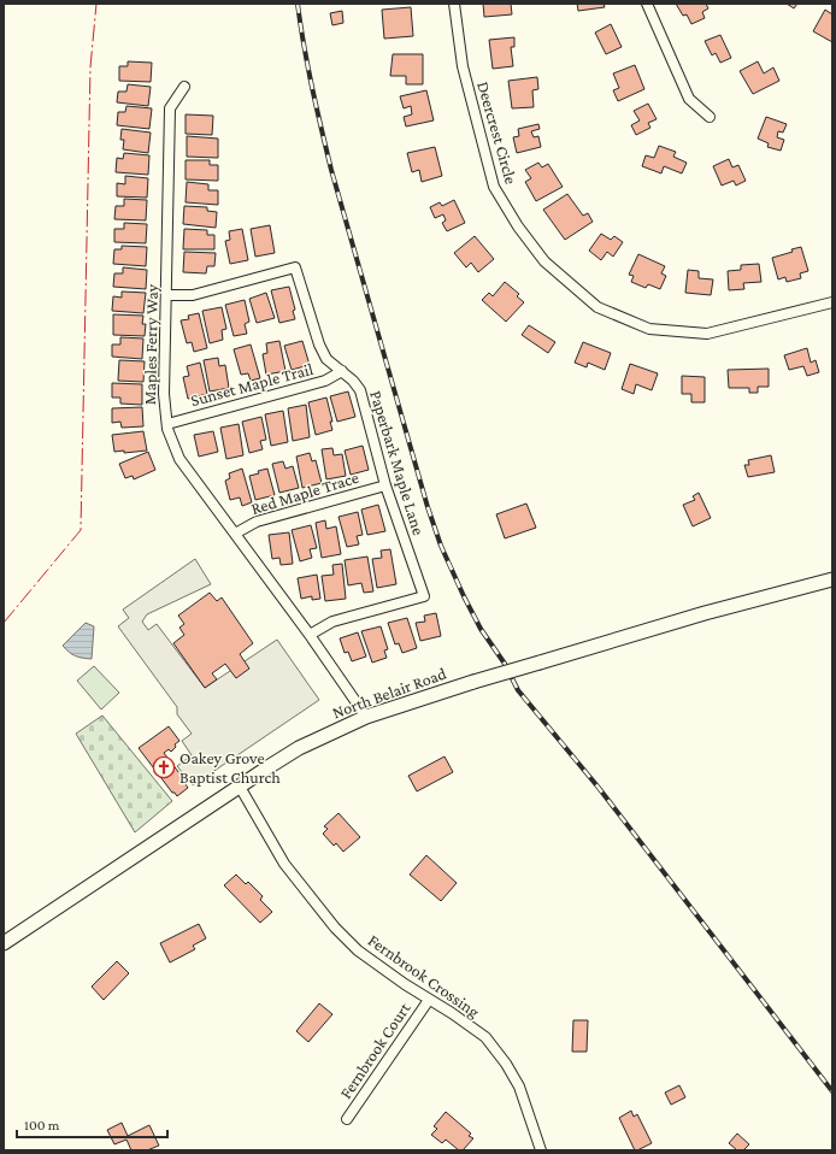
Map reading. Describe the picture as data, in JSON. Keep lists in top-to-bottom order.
{
  "streets": {
    "street": [
      "Deercrest Circle",
      "Maples Ferry Way",
      "Sunset Maple Trail",
      "Paperbark Maple Lane",
      "Red Maple Trace",
      "North Belair Road",
      "Fernbrook Crossing",
      "Fernbrook Court"
    ]
  },
  "crossings": [
    ["Maples Ferry Way", "Sunset Maple Trail"],
    ["Maples Ferry Way", "Paperbark Maple Lane"],
    ["Maples Ferry Way", "Red Maple Trace"],
    ["Maples Ferry Way", "North Belair Road"],
    ["Sunset Maple Trail", "Paperbark Maple Lane"],
    ["Paperbark Maple Lane", "Red Maple Trace"],
    ["North Belair Road", "Fernbrook Crossing"],
    ["Fernbrook Crossing", "Fernbrook Court"]
  ],
  "places": {
    "church": ["Oakey Grove Baptist Church"]
  },
  "scale_bar": "100 m"
}
